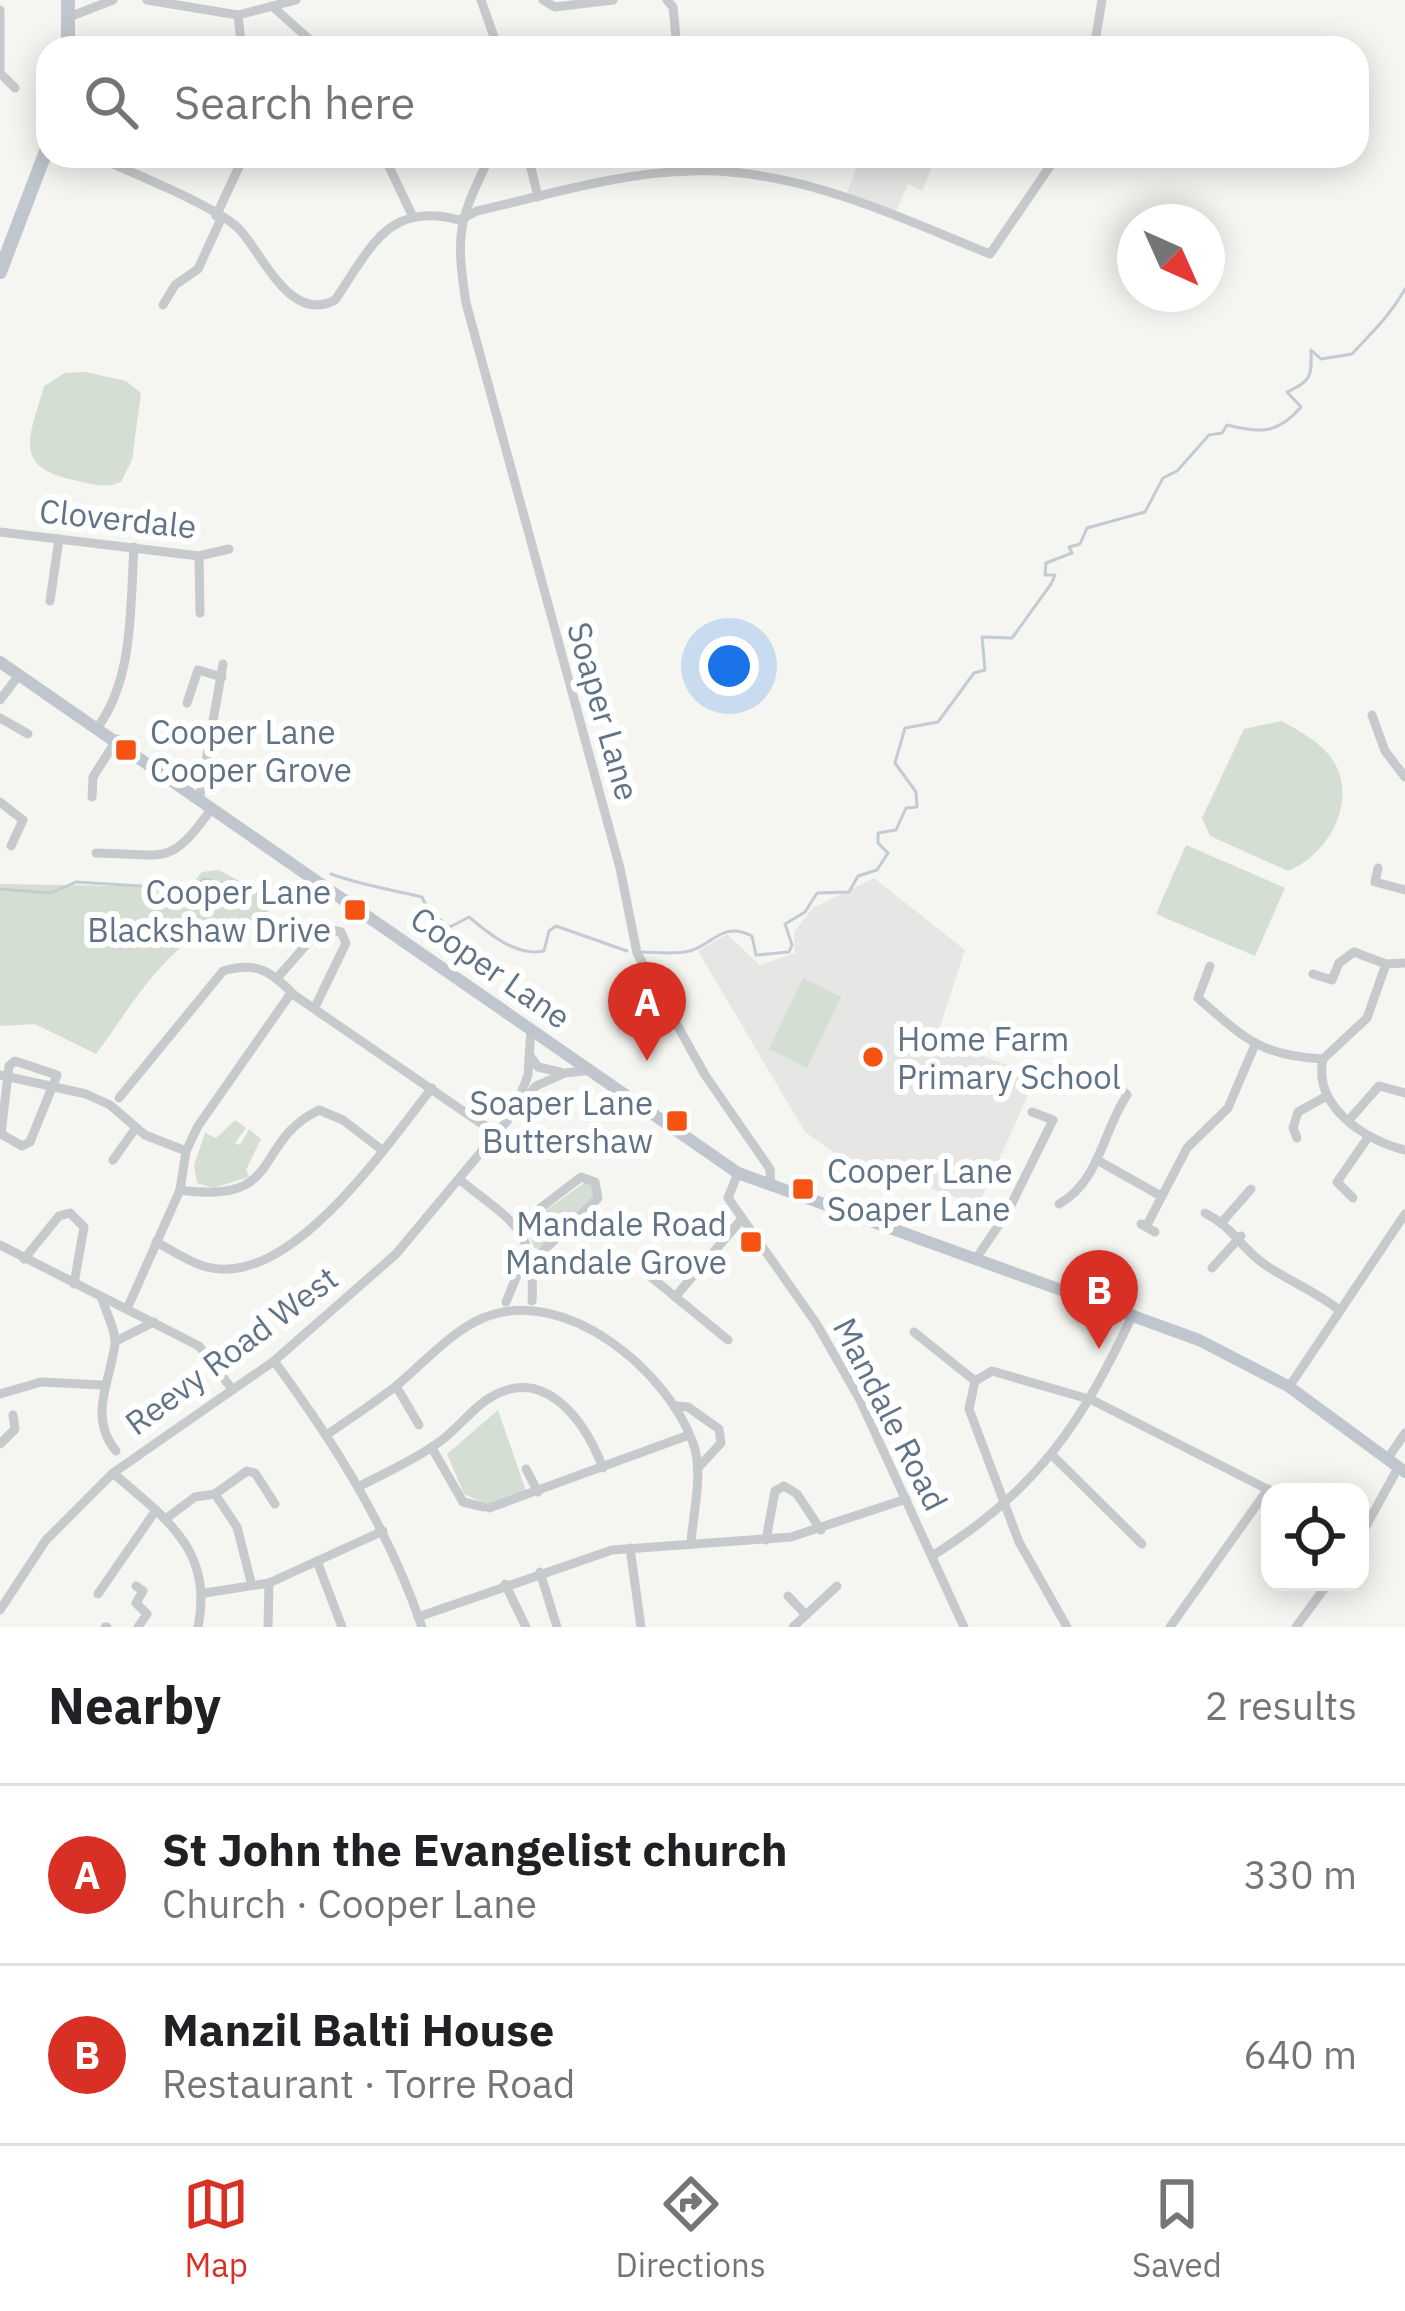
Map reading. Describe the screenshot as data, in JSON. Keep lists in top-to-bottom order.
{
  "streets": {
    "main road": ["Cooper Lane"],
    "street": [
      "Cloverdale",
      "Soaper Lane",
      "Reevy Road West",
      "Mandale Road"
    ]
  },
  "crossings": [
    ["Soaper Lane", "Cooper Lane"]
  ],
  "places": {
    "transit": [
      "Cooper Lane Cooper Grove",
      "Cooper Lane Blackshaw Drive",
      "Soaper Lane Buttershaw",
      "Cooper Lane Soaper Lane",
      "Mandale Road Mandale Grove"
    ],
    "other": ["Home Farm Primary School"]
  },
  "north": "bottom right",
  "page": {
    "search": "Search here",
    "pins": ["A", "B"],
    "heading": ["Nearby", "2 results"],
    "list": [
      {
        "mark": "A",
        "name": "St John the Evangelist church",
        "note": "Church · Cooper Lane",
        "value": "330 m"
      },
      {
        "mark": "B",
        "name": "Manzil Balti House",
        "note": "Restaurant · Torre Road",
        "value": "640 m"
      }
    ],
    "nav": ["Map", "Directions", "Saved"]
  }
}
